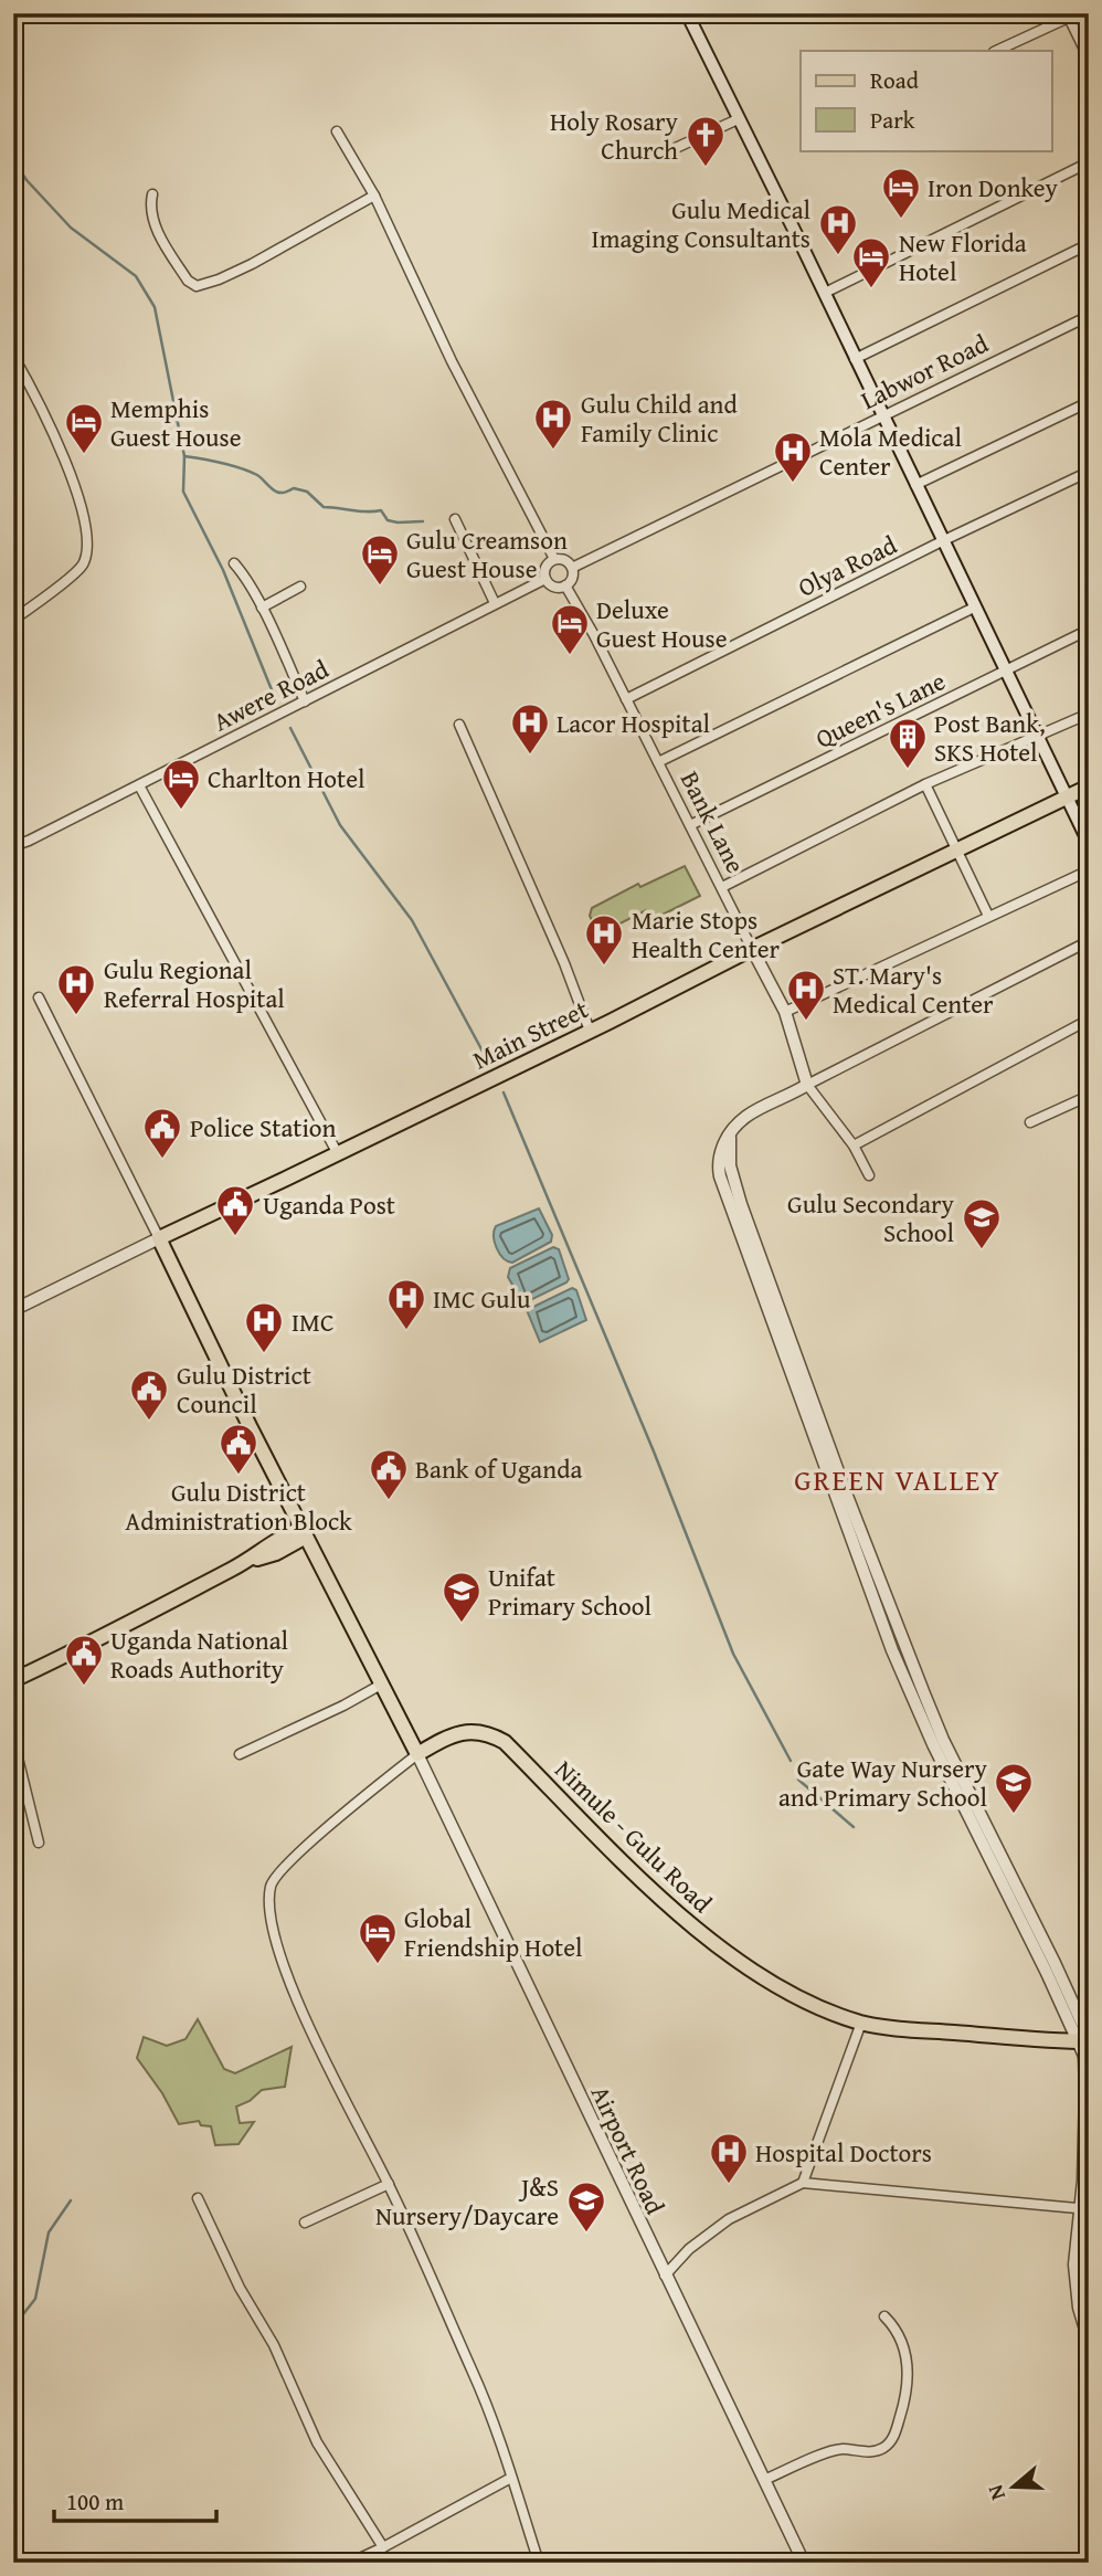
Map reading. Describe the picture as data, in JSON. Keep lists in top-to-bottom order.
{
  "streets": {
    "main road": ["Main Street", "Nimule - Gulu Road"],
    "street": [
      "Labwor Road",
      "Olya Road",
      "Awere Road",
      "Queen's Lane",
      "Bank Lane",
      "Airport Road"
    ]
  },
  "crossings": [
    ["Labwor Road", "Awere Road"],
    ["Labwor Road", "Bank Lane"],
    ["Olya Road", "Bank Lane"],
    ["Awere Road", "Bank Lane"],
    ["Queen's Lane", "Bank Lane"],
    ["Bank Lane", "Main Street"],
    ["Nimule - Gulu Road", "Airport Road"]
  ],
  "districts": ["GREEN VALLEY"],
  "places": {
    "church": ["Holy Rosary Church"],
    "hotel": [
      "Iron Donkey",
      "New Florida Hotel",
      "Memphis Guest House",
      "Gulu Creamson Guest House",
      "Deluxe Guest House",
      "Charlton Hotel",
      "Global Friendship Hotel"
    ],
    "hospital": [
      "Gulu Medical Imaging Consultants",
      "Gulu Child and Family Clinic",
      "Mola Medical Center",
      "Lacor Hospital",
      "Marie Stops Health Center",
      "Gulu Regional Referral Hospital",
      "ST. Mary's Medical Center",
      "IMC Gulu",
      "IMC",
      "Hospital Doctors"
    ],
    "building": ["Post Bank, SKS Hotel"],
    "public building": [
      "Police Station",
      "Uganda Post",
      "Gulu District Council",
      "Gulu District Administration Block",
      "Bank of Uganda",
      "Uganda National Roads Authority"
    ],
    "school or university": [
      "Gulu Secondary School",
      "Unifat Primary School",
      "Gate Way Nursery and Primary School",
      "J&S Nursery/Daycare"
    ]
  },
  "legend": ["Road", "Park"],
  "scale_bar": "100 m",
  "north": "left"
}
